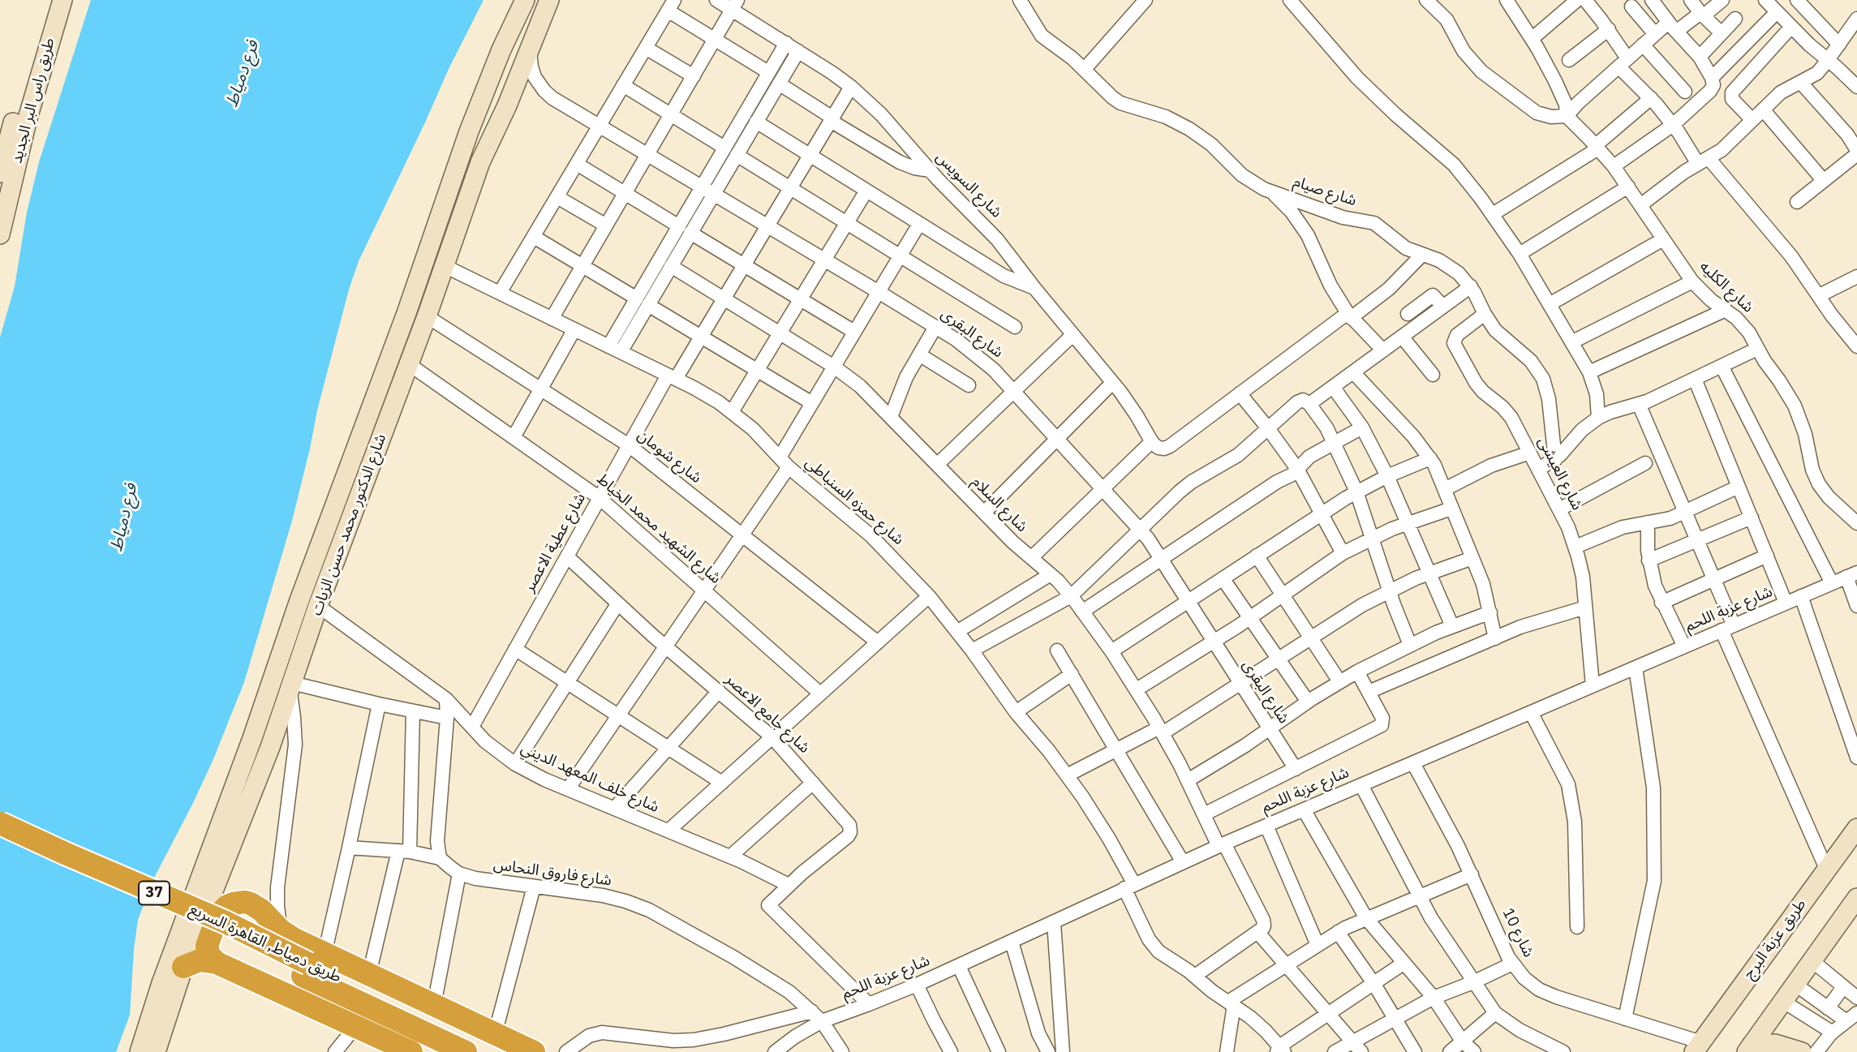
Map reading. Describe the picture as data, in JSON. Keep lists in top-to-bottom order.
{
  "streets": {
    "highway": ["37", "طريق دمياط, القاهرة السريع"],
    "street": [
      "طريق راس البر الجديد",
      "شارع السويس",
      "شارع صيام",
      "شارع الكليه",
      "شارع البقرى",
      "شارع شومان",
      "شارع العيشى",
      "شارع حمزه السنباطي",
      "شارع السلام",
      "شارع الدكتور محمد حسن الزيات",
      "شارع الشهيد محمد الخياط",
      "شارع عطية الاعصر",
      "شارع عزبة اللحم",
      "شارع جامع الاعصر",
      "شارع خلف المعهد الديني",
      "شارع فاروق النحاس",
      "شارع 10",
      "طريق عزبة البرج"
    ]
  },
  "crossings": [
    ["شارع السويس", "شارع عطية الاعصر"],
    ["شارع صيام", "شارع العيشى"],
    ["شارع البقرى", "شارع الدكتور محمد حسن الزيات"],
    ["شارع البقرى", "شارع عطية الاعصر"],
    ["شارع شومان", "شارع الدكتور محمد حسن الزيات"],
    ["شارع شومان", "شارع عطية الاعصر"],
    ["شارع العيشى", "شارع عزبة اللحم"],
    ["شارع حمزه السنباطي", "شارع الدكتور محمد حسن الزيات"],
    ["شارع حمزه السنباطي", "شارع عطية الاعصر"],
    ["شارع حمزه السنباطي", "شارع عزبة اللحم"],
    ["شارع السلام", "شارع عطية الاعصر"],
    ["شارع السلام", "شارع عزبة اللحم"],
    ["شارع الدكتور محمد حسن الزيات", "شارع الشهيد محمد الخياط"],
    ["شارع الدكتور محمد حسن الزيات", "شارع خلف المعهد الديني"],
    ["شارع الشهيد محمد الخياط", "شارع عطية الاعصر"],
    ["شارع عطية الاعصر", "شارع جامع الاعصر"],
    ["شارع عطية الاعصر", "شارع خلف المعهد الديني"],
    ["شارع عزبة اللحم", "شارع جامع الاعصر"],
    ["شارع عزبة اللحم", "شارع فاروق النحاس"],
    ["شارع عزبة اللحم", "شارع 10"],
    ["شارع جامع الاعصر", "شارع خلف المعهد الديني"],
    ["شارع 10", "طريق عزبة البرج"]
  ],
  "water": ["فرع دمياط"]
}
